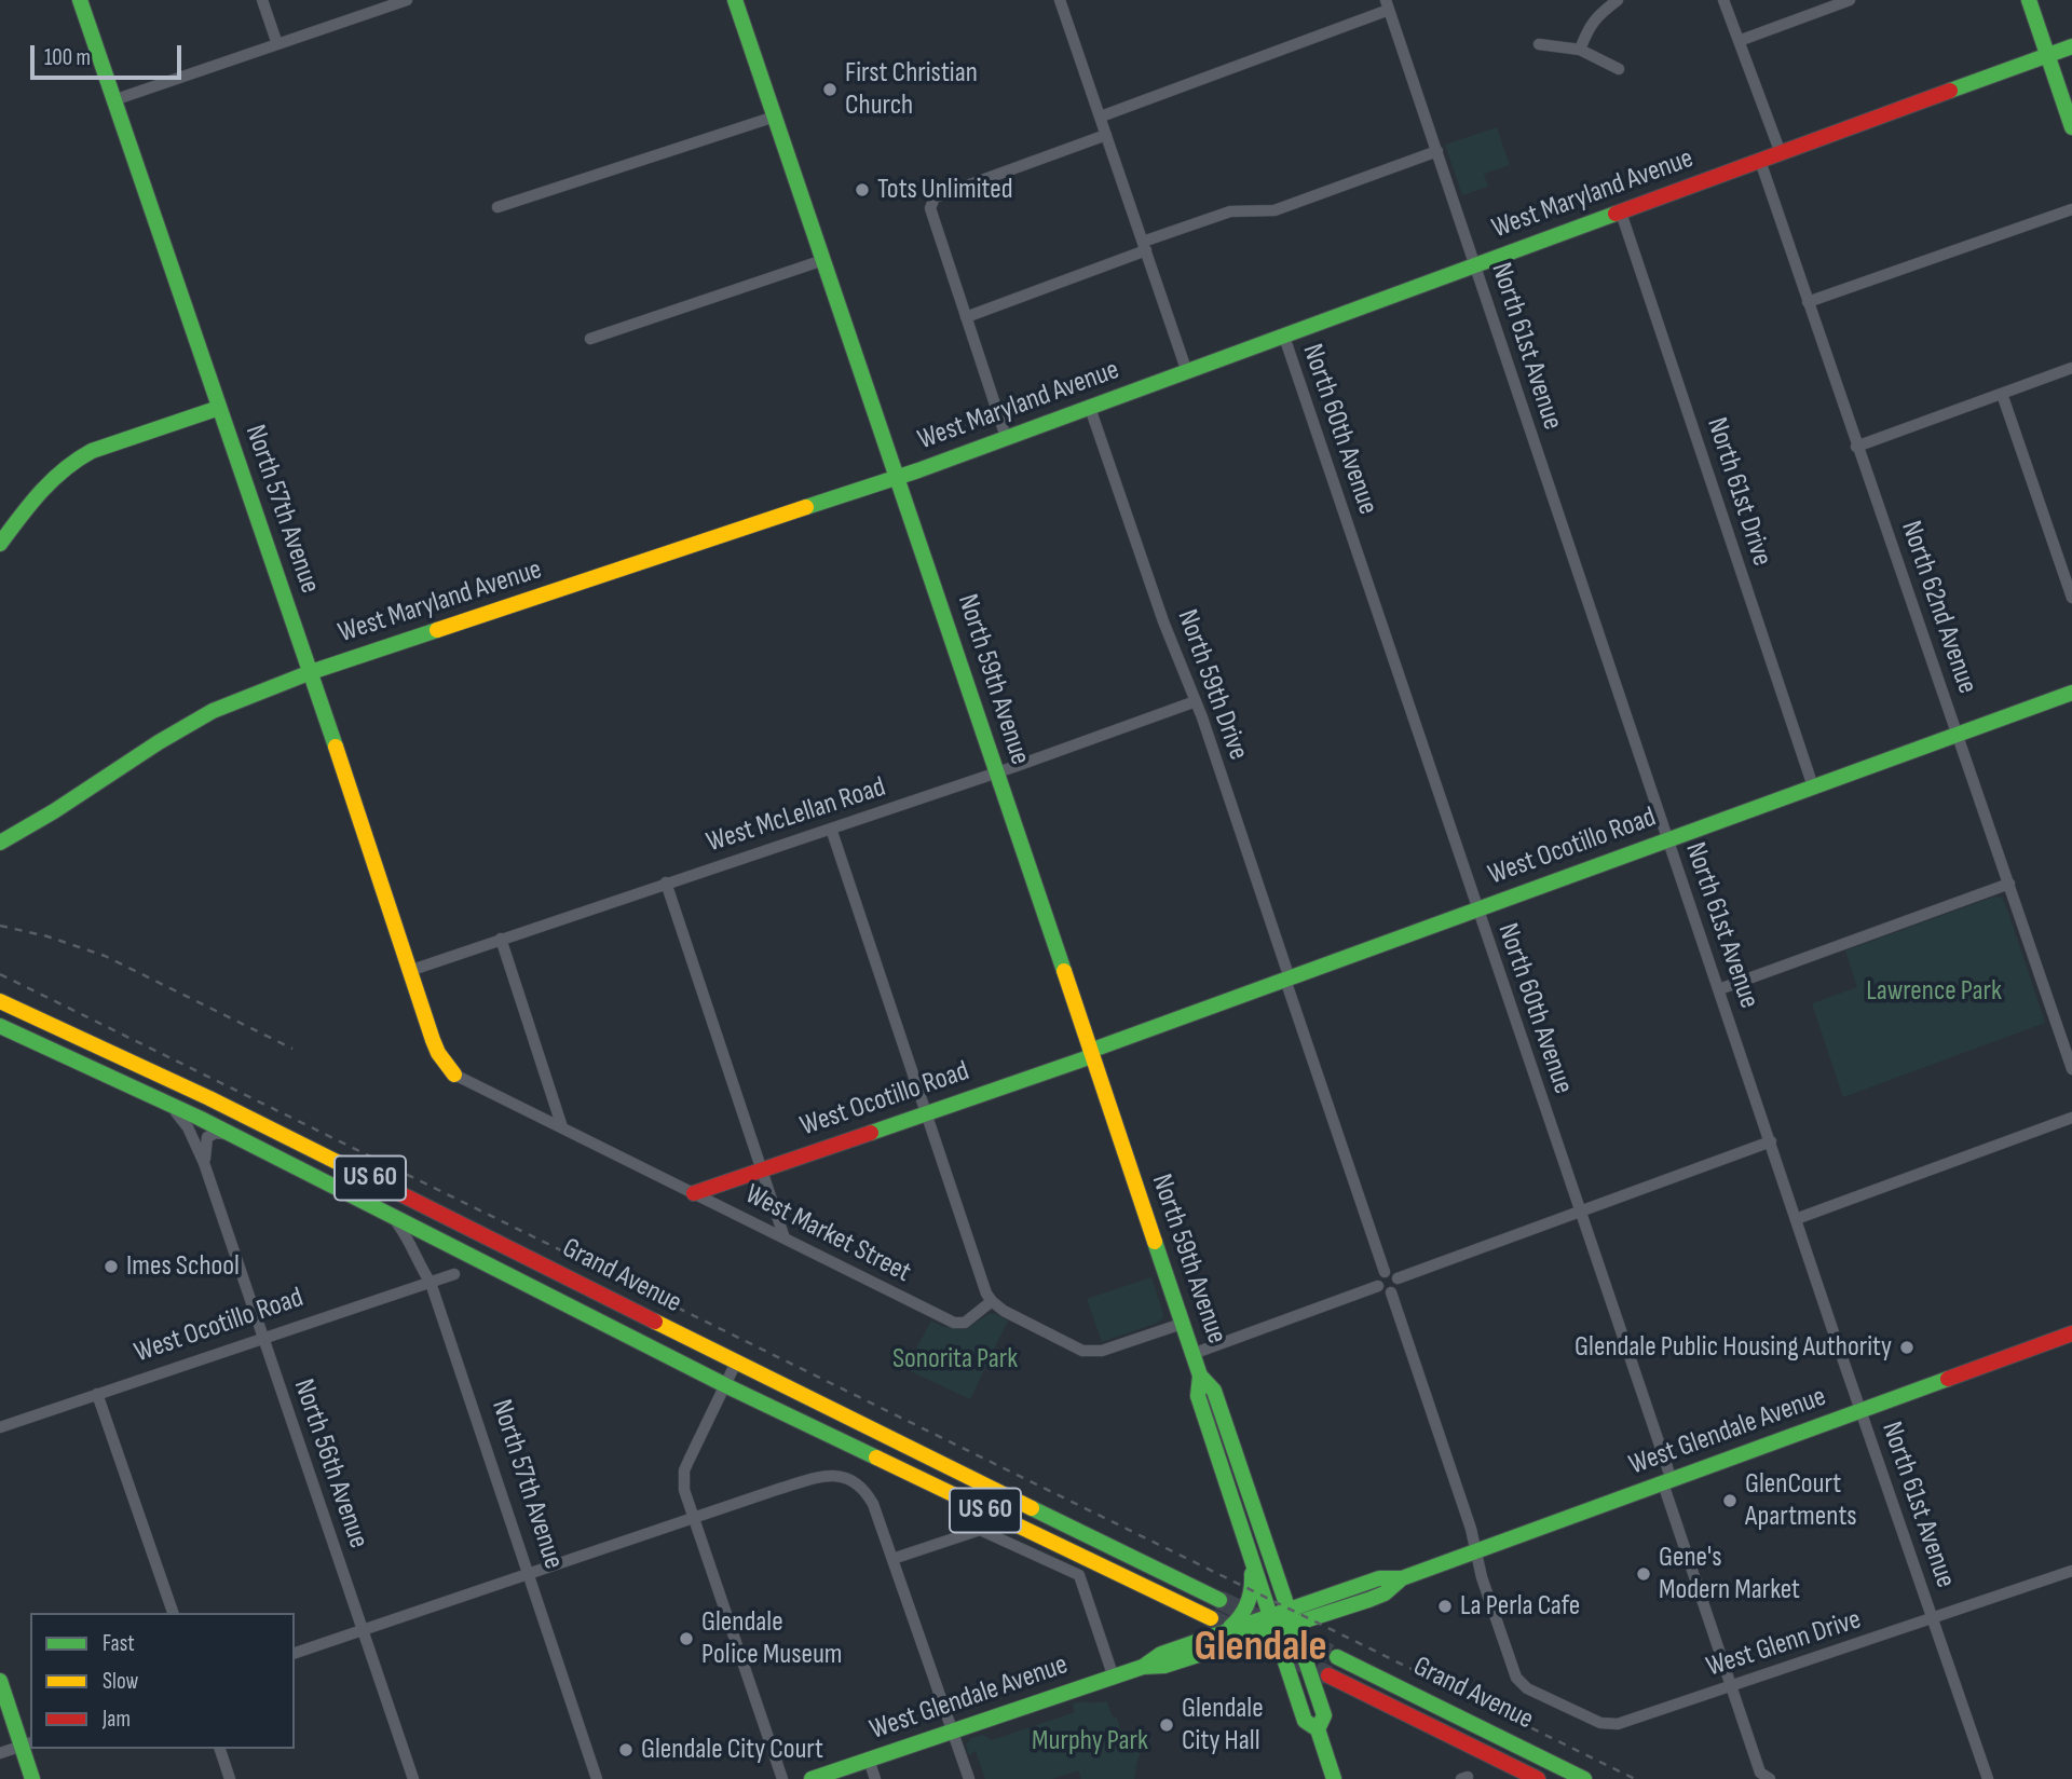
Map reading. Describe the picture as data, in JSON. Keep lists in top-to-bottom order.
{
  "streets": {
    "main road": [
      "West Maryland Avenue",
      "North 57th Avenue",
      "North 59th Avenue",
      "West Ocotillo Road",
      "US 60",
      "Grand Avenue",
      "West Glendale Avenue"
    ],
    "street": [
      "North 61st Avenue",
      "North 60th Avenue",
      "North 61st Drive",
      "North 62nd Avenue",
      "North 59th Drive",
      "West McLellan Road",
      "West Market Street",
      "North 56th Avenue",
      "West Glenn Drive"
    ]
  },
  "crossings": [
    ["West Maryland Avenue", "North 61st Avenue"],
    ["West Maryland Avenue", "North 60th Avenue"],
    ["West Maryland Avenue", "North 61st Drive"],
    ["West Maryland Avenue", "North 57th Avenue"],
    ["West Maryland Avenue", "North 62nd Avenue"],
    ["West Maryland Avenue", "North 59th Avenue"],
    ["West Maryland Avenue", "North 59th Drive"],
    ["North 61st Avenue", "West Ocotillo Road"],
    ["North 61st Avenue", "West Glendale Avenue"],
    ["North 61st Avenue", "West Glenn Drive"],
    ["North 60th Avenue", "West Ocotillo Road"],
    ["North 60th Avenue", "West Glendale Avenue"],
    ["North 60th Avenue", "West Glenn Drive"],
    ["North 61st Drive", "West Ocotillo Road"],
    ["North 57th Avenue", "West McLellan Road"],
    ["North 57th Avenue", "West Ocotillo Road"],
    ["North 57th Avenue", "West Market Street"],
    ["North 57th Avenue", "Grand Avenue"],
    ["North 62nd Avenue", "West Ocotillo Road"],
    ["North 59th Avenue", "West McLellan Road"],
    ["North 59th Avenue", "West Ocotillo Road"],
    ["North 59th Avenue", "West Glendale Avenue"],
    ["North 59th Drive", "West McLellan Road"],
    ["North 59th Drive", "West Ocotillo Road"],
    ["West Ocotillo Road", "West Market Street"],
    ["West Ocotillo Road", "North 56th Avenue"],
    ["Grand Avenue", "North 56th Avenue"],
    ["West Glendale Avenue", "West Glenn Drive"]
  ],
  "districts": ["Glendale"],
  "parks": ["Lawrence Park", "Sonorita Park", "Murphy Park"],
  "places": [
    "First Christian Church",
    "Tots Unlimited",
    "Imes School",
    "Glendale Public Housing Authority",
    "GlenCourt Apartments",
    "Gene's Modern Market",
    "La Perla Cafe",
    "Glendale Police Museum",
    "Glendale City Hall",
    "Glendale City Court"
  ],
  "legend": ["Fast", "Slow", "Jam"],
  "scale_bar": "100 m"
}
